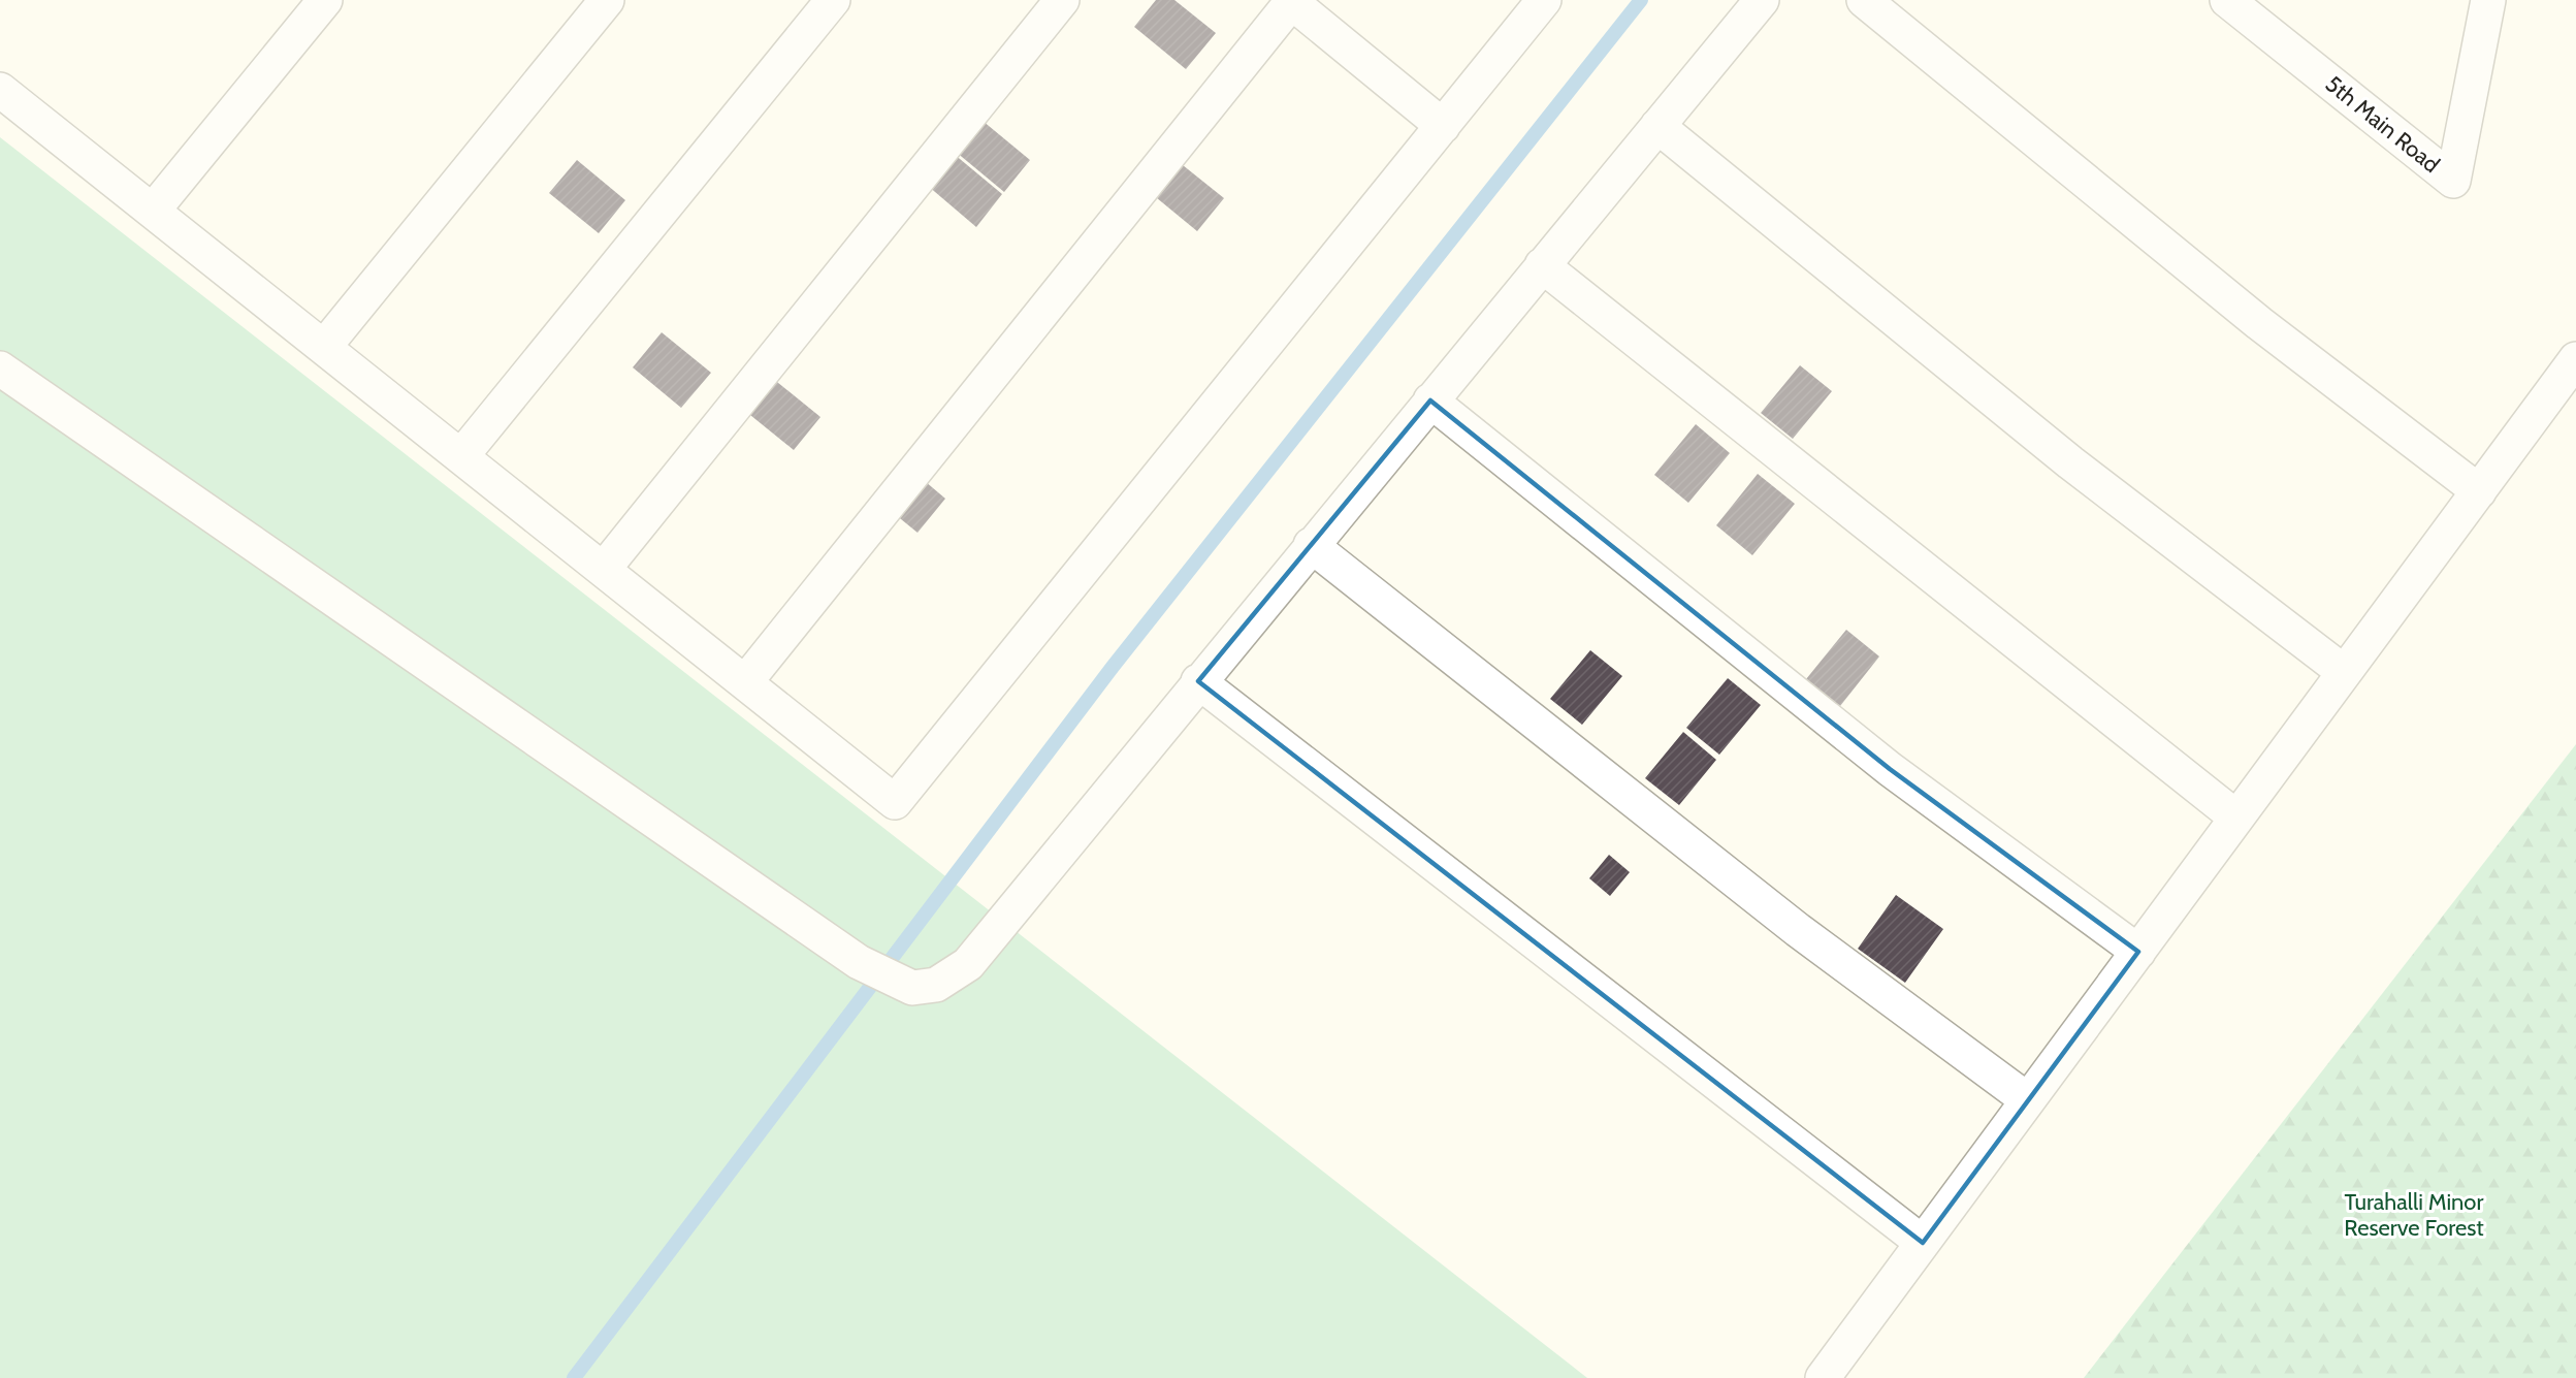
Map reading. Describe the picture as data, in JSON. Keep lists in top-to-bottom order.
{
  "streets": {
    "street": ["5th Main Road"]
  },
  "parks": ["Turahalli Minor Reserve Forest"]
}
